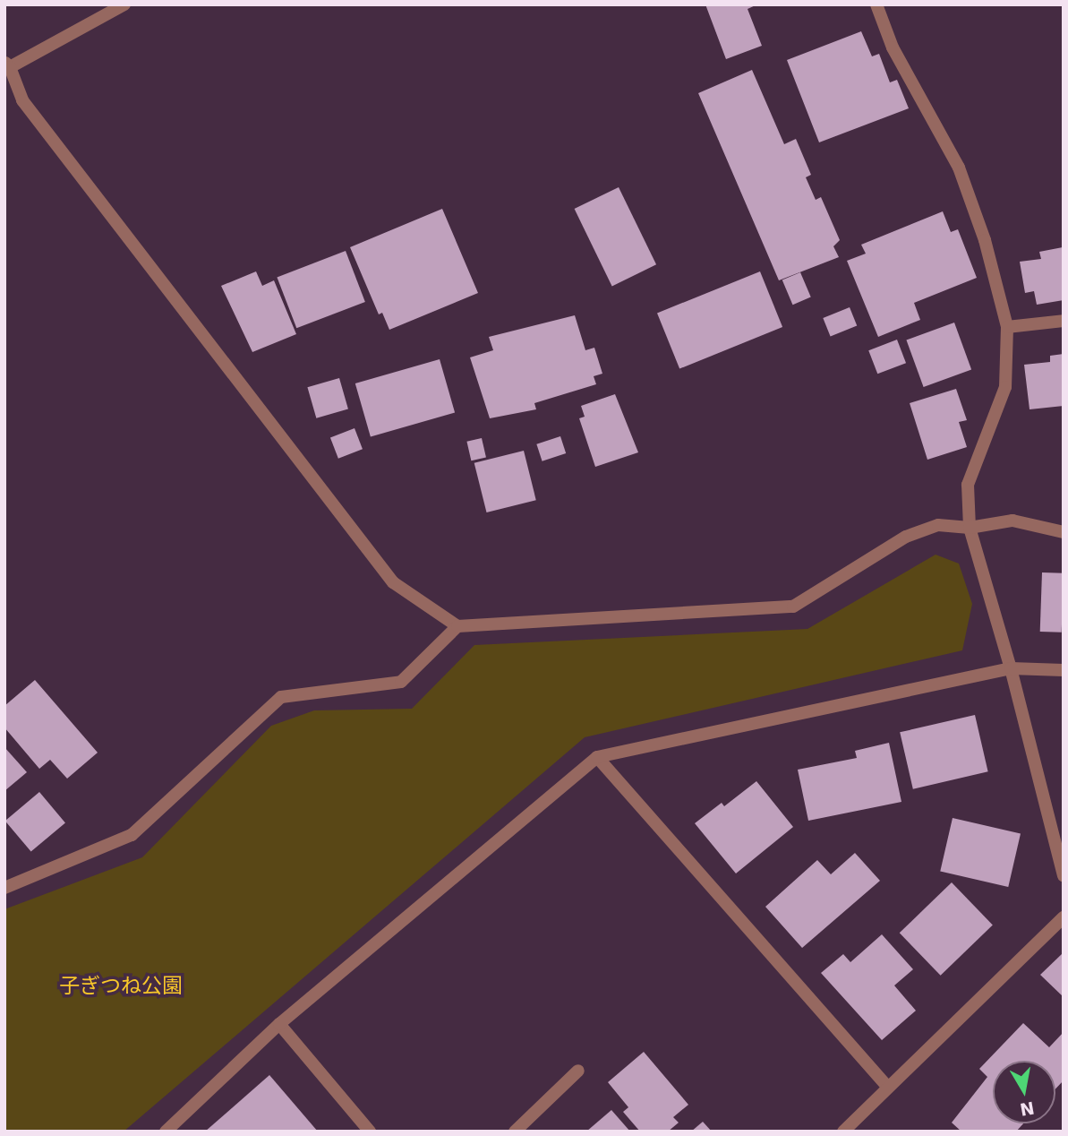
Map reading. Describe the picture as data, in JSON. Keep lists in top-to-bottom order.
{
  "parks": ["子ぎつね公園"],
  "north": "bottom"
}
